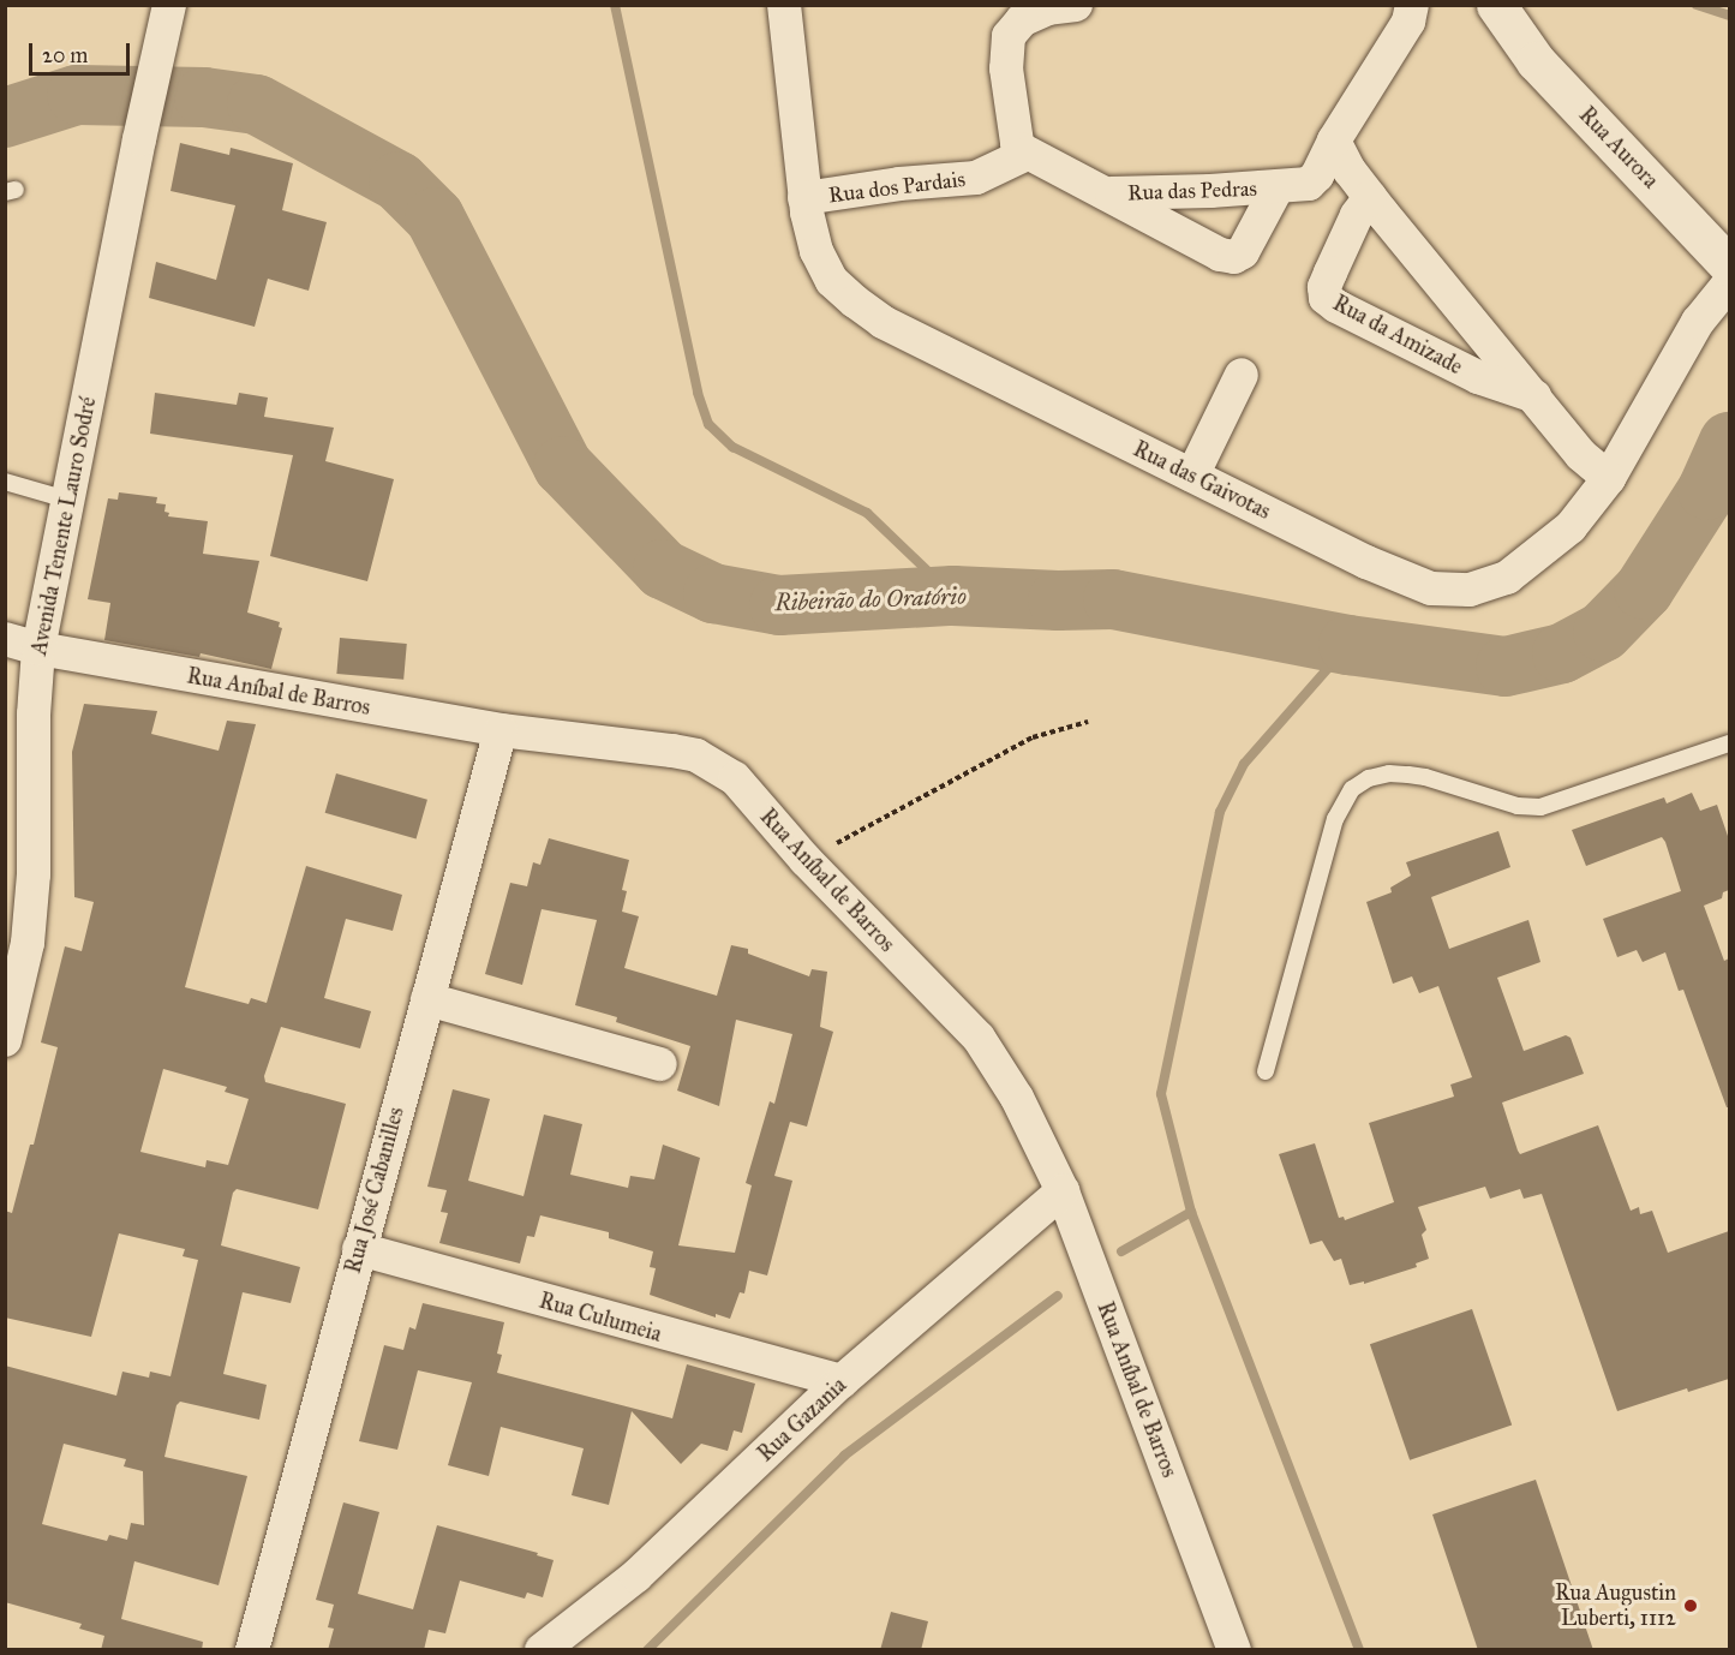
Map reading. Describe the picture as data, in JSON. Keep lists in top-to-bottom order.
{
  "streets": {
    "street": [
      "Rua Aurora",
      "Rua dos Pardais",
      "Rua das Pedras",
      "Rua da Amizade",
      "Rua das Gaivotas",
      "Avenida Tenente Lauro Sodré",
      "Rua Aníbal de Barros",
      "Rua José Cabanilles",
      "Rua Culumeia",
      "Rua Gazania"
    ]
  },
  "crossings": [
    ["Rua dos Pardais", "Rua das Pedras"],
    ["Rua dos Pardais", "Rua das Gaivotas"],
    ["Rua das Pedras", "Rua da Amizade"],
    ["Rua da Amizade", "Rua das Gaivotas"],
    ["Avenida Tenente Lauro Sodré", "Rua Aníbal de Barros"],
    ["Rua Aníbal de Barros", "Rua José Cabanilles"],
    ["Rua Aníbal de Barros", "Rua Gazania"],
    ["Rua José Cabanilles", "Rua Culumeia"],
    ["Rua Culumeia", "Rua Gazania"]
  ],
  "water": ["Ribeirão do Oratório"],
  "places": ["Rua Augustin Luberti, 1112"],
  "scale_bar": "20 m"
}
